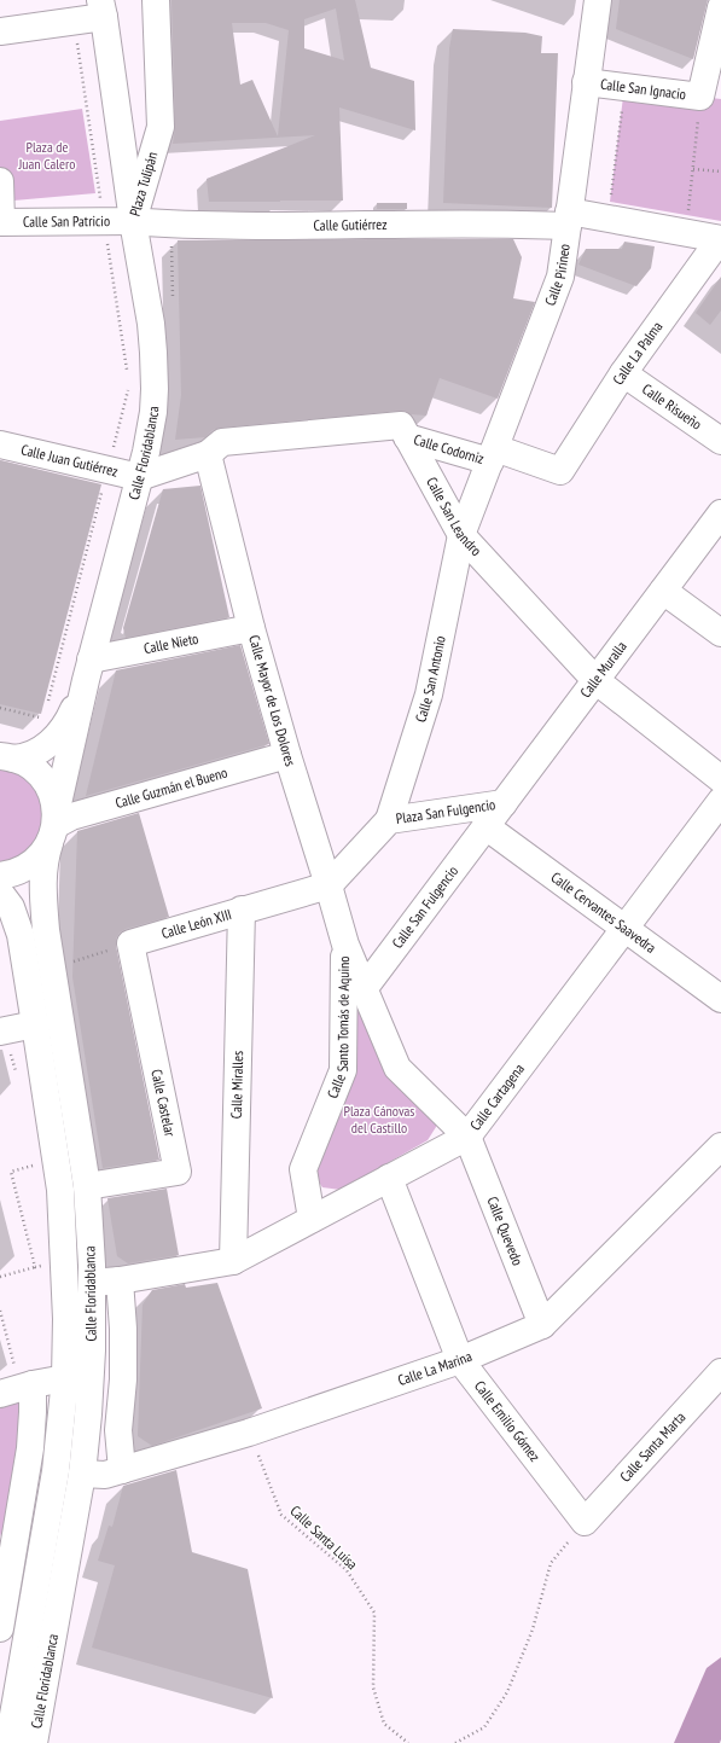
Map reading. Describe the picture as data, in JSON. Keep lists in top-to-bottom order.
{
  "streets": {
    "street": [
      "Calle San Ignacio",
      "Plaza Tulipán",
      "Calle San Patricio",
      "Calle Gutiérrez",
      "Calle Pirineo",
      "Calle La Palma",
      "Calle Risueño",
      "Calle Codorniz",
      "Calle Floridablanca",
      "Calle Juan Gutiérrez",
      "Calle San Leandro",
      "Calle Nieto",
      "Calle Muralla",
      "Calle San Antonio",
      "Calle Mayor de Los Dolores",
      "Calle Guzmán el Bueno",
      "Plaza San Fulgencio",
      "Calle San Fulgencio",
      "Calle Cervantes Saavedra",
      "Calle León XIII",
      "Calle Santo Tomás de Aquino",
      "Calle Miralles",
      "Calle Cartagena",
      "Calle Castelar",
      "Calle Quevedo",
      "Calle La Marina",
      "Calle Emilio Gómez",
      "Calle Santa Marta"
    ],
    "path": ["Calle Santa Luisa"]
  },
  "crossings": [
    ["Calle San Ignacio", "Calle Pirineo"],
    ["Plaza Tulipán", "Calle San Patricio"],
    ["Plaza Tulipán", "Calle Gutiérrez"],
    ["Plaza Tulipán", "Calle Floridablanca"],
    ["Calle San Patricio", "Calle Gutiérrez"],
    ["Calle San Patricio", "Calle Floridablanca"],
    ["Calle Gutiérrez", "Calle Pirineo"],
    ["Calle Gutiérrez", "Calle La Palma"],
    ["Calle Gutiérrez", "Calle Floridablanca"],
    ["Calle Pirineo", "Calle Codorniz"],
    ["Calle Pirineo", "Calle San Leandro"],
    ["Calle Pirineo", "Calle San Antonio"],
    ["Calle La Palma", "Calle Risueño"],
    ["Calle La Palma", "Calle Codorniz"],
    ["Calle Codorniz", "Calle San Leandro"],
    ["Calle Floridablanca", "Calle Juan Gutiérrez"],
    ["Calle Floridablanca", "Calle San Leandro"],
    ["Calle Floridablanca", "Calle Nieto"],
    ["Calle Floridablanca", "Calle Guzmán el Bueno"],
    ["Calle Floridablanca", "Calle Cartagena"],
    ["Calle Floridablanca", "Calle Castelar"],
    ["Calle Floridablanca", "Calle La Marina"],
    ["Calle Juan Gutiérrez", "Calle San Leandro"],
    ["Calle San Leandro", "Calle Muralla"],
    ["Calle San Leandro", "Calle San Antonio"],
    ["Calle San Leandro", "Calle Mayor de Los Dolores"],
    ["Calle Nieto", "Calle Mayor de Los Dolores"],
    ["Calle Muralla", "Plaza San Fulgencio"],
    ["Calle Muralla", "Calle San Fulgencio"],
    ["Calle Muralla", "Calle Cervantes Saavedra"],
    ["Calle San Antonio", "Plaza San Fulgencio"],
    ["Calle Mayor de Los Dolores", "Calle Guzmán el Bueno"],
    ["Calle Mayor de Los Dolores", "Plaza San Fulgencio"],
    ["Calle Mayor de Los Dolores", "Calle León XIII"],
    ["Calle Mayor de Los Dolores", "Calle Santo Tomás de Aquino"],
    ["Plaza San Fulgencio", "Calle León XIII"],
    ["Calle San Fulgencio", "Calle Cervantes Saavedra"],
    ["Calle San Fulgencio", "Calle Santo Tomás de Aquino"],
    ["Calle Cervantes Saavedra", "Calle Cartagena"],
    ["Calle León XIII", "Calle Miralles"],
    ["Calle León XIII", "Calle Castelar"],
    ["Calle Santo Tomás de Aquino", "Calle Cartagena"],
    ["Calle Santo Tomás de Aquino", "Calle Quevedo"],
    ["Calle Miralles", "Calle Cartagena"],
    ["Calle Cartagena", "Calle Quevedo"],
    ["Calle Cartagena", "Calle Emilio Gómez"],
    ["Calle Quevedo", "Calle La Marina"],
    ["Calle La Marina", "Calle Emilio Gómez"],
    ["Calle La Marina", "Calle Santa Luisa"],
    ["Calle Emilio Gómez", "Calle Santa Marta"]
  ],
  "parks": ["Plaza de Juan Calero", "Plaza Cánovas del Castillo"]
}
